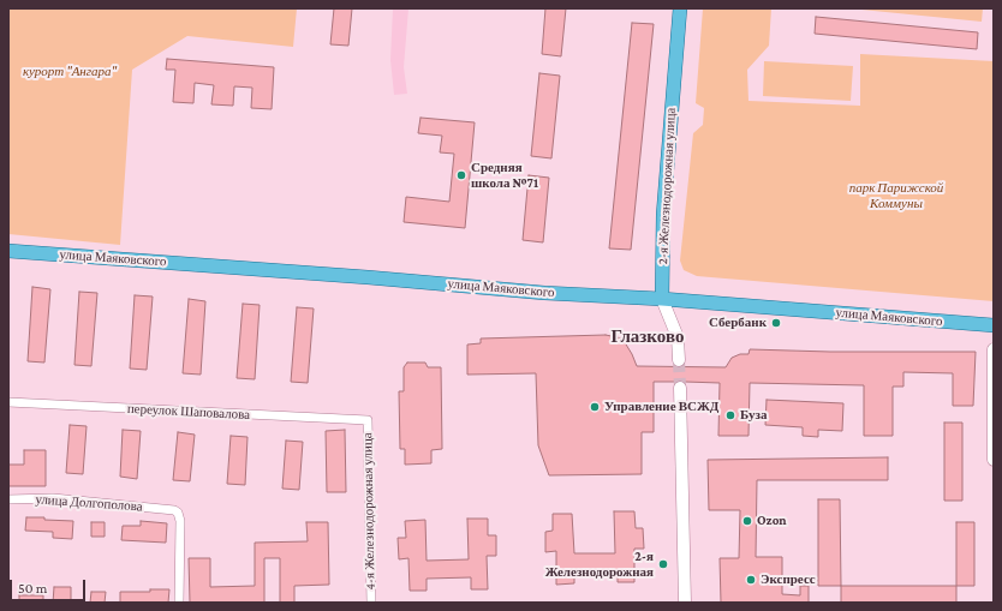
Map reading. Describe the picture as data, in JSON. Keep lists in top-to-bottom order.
{
  "streets": {
    "main road": ["2-я Железнодорожная улица", "улица Маяковского"],
    "street": ["переулок Шаповалова", "улица Долгополова", "4-я Железнодорожная улица"]
  },
  "crossings": [
    ["2-я Железнодорожная улица", "улица Маяковского"],
    ["переулок Шаповалова", "4-я Железнодорожная улица"]
  ],
  "districts": ["Глазково"],
  "parks": ["курорт \"Ангара\"", "парк Парижской Коммуны"],
  "places": [
    "Средняя школа №71",
    "Сбербанк",
    "Управление ВСЖД",
    "Буза",
    "Ozon",
    "2-я Железнодорожная",
    "Экспресс"
  ],
  "scale_bar": "50 m"
}
